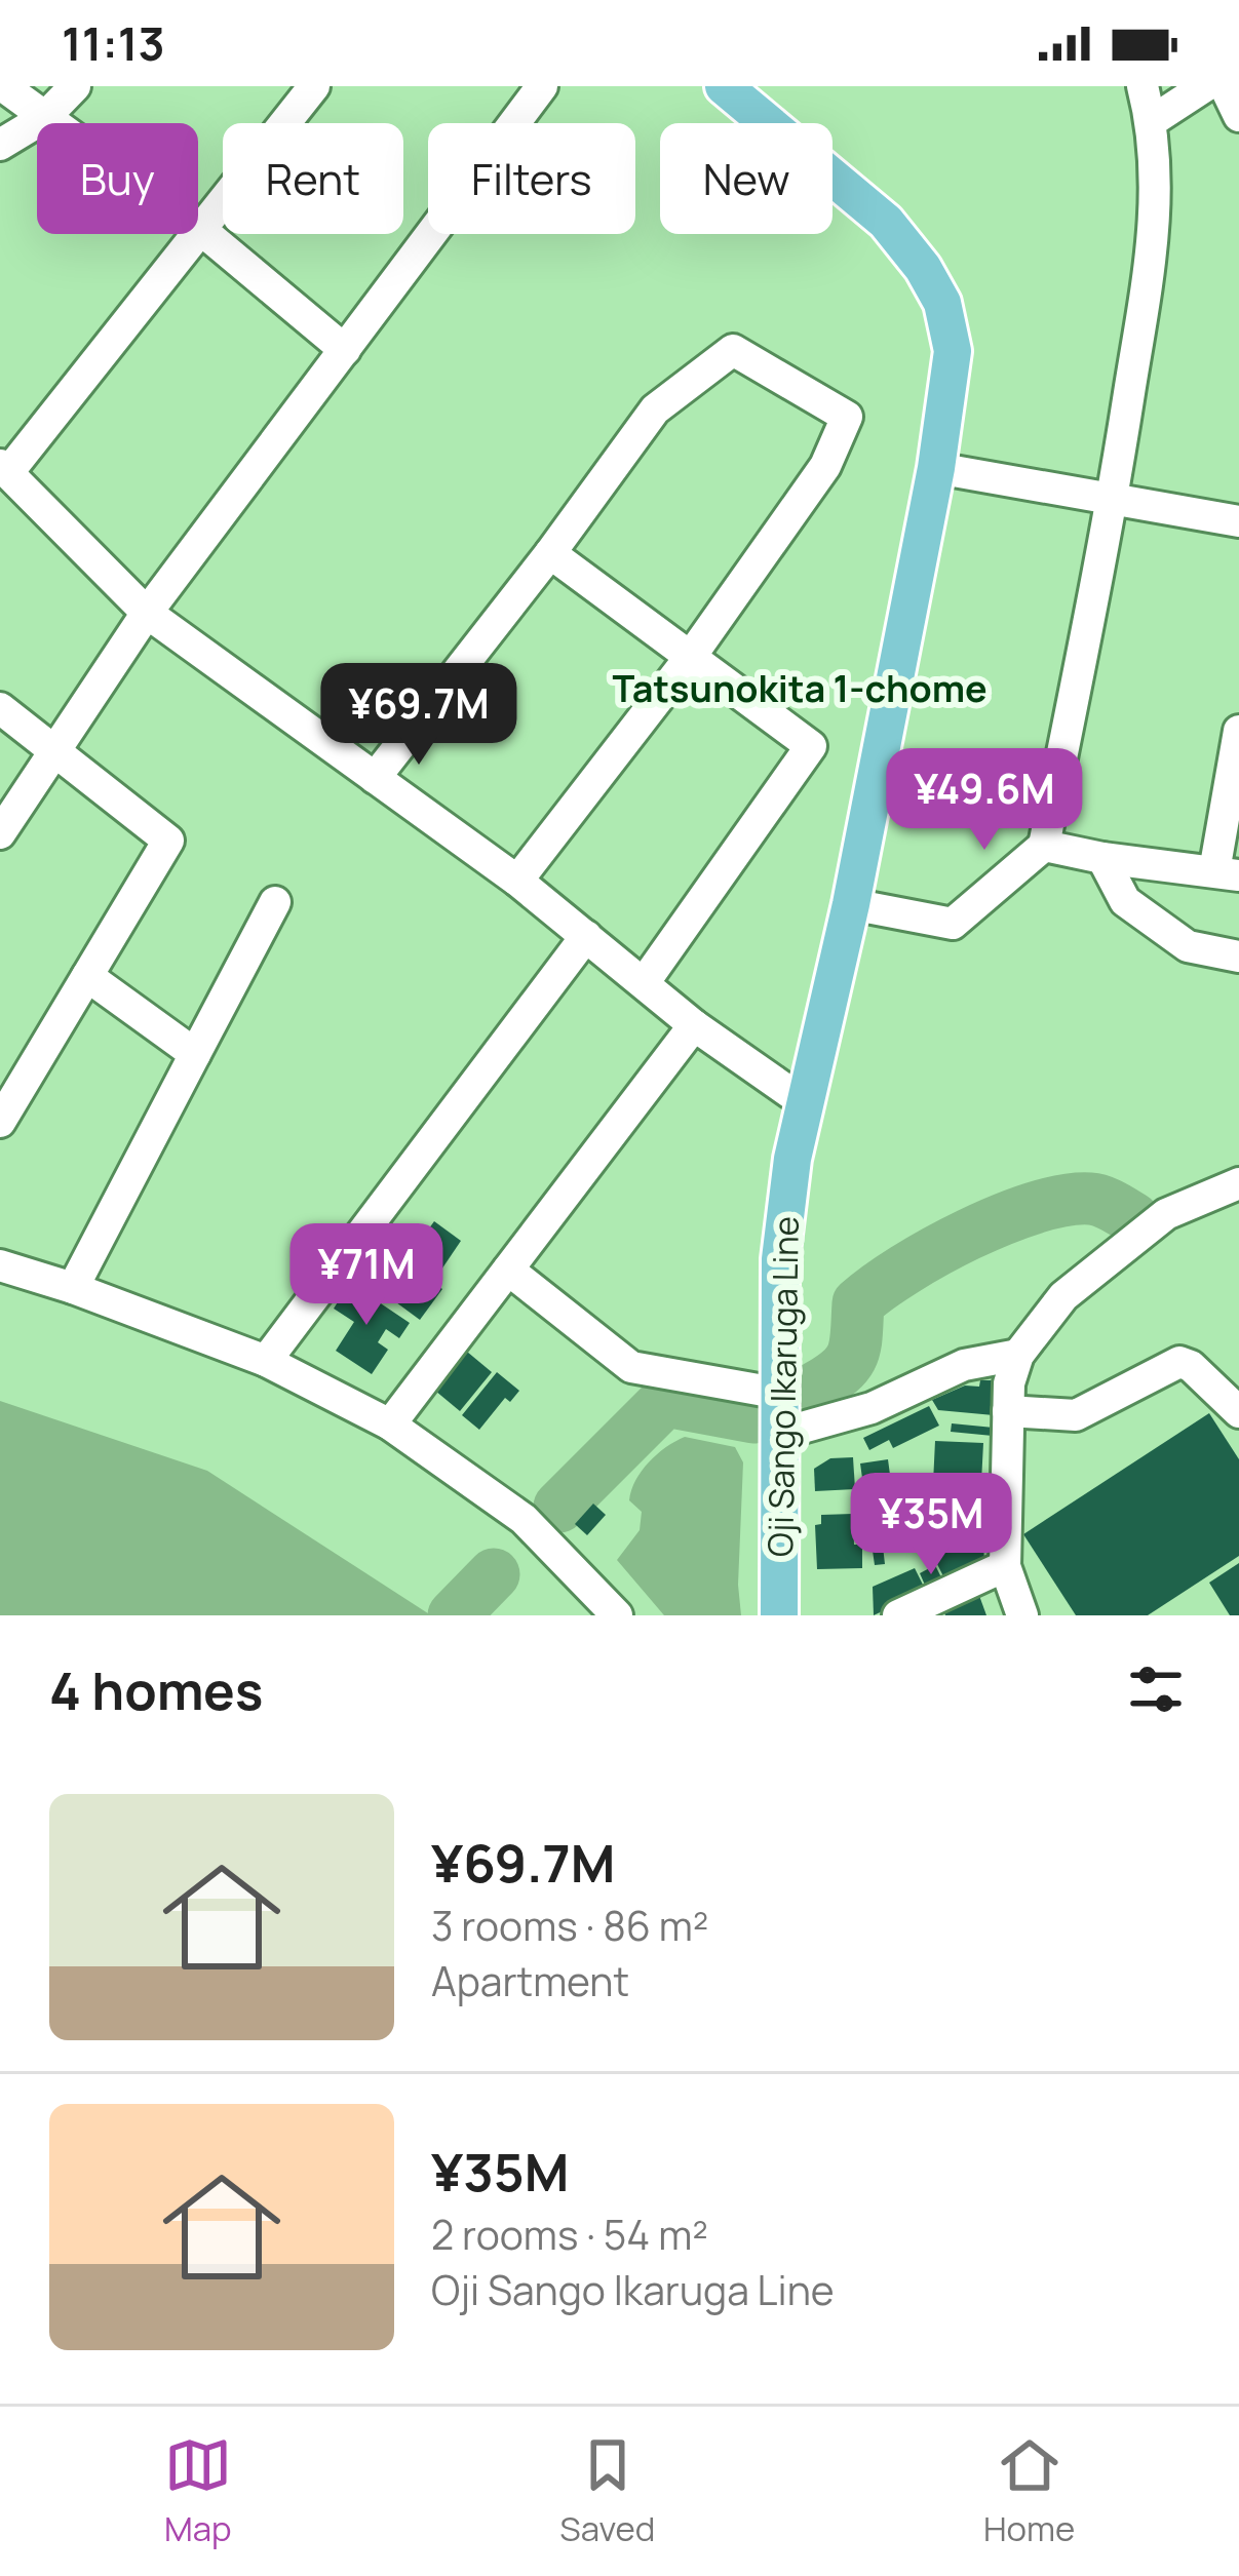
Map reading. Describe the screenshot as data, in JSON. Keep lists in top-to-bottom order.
{
  "streets": {
    "main road": ["Oji Sango Ikaruga Line"]
  },
  "districts": ["Tatsunokita 1-chome"],
  "page": {
    "status": "11:13",
    "chip": [
      "Buy",
      "Rent",
      "Filters",
      "New"
    ],
    "price": [
      "¥69.7M",
      "¥49.6M",
      "¥71M",
      "¥35M"
    ],
    "heading": "4 homes",
    "list": [
      {
        "name": "¥69.7M",
        "note": "3 rooms · 86 m² · Apartment"
      },
      {
        "name": "¥35M",
        "note": "2 rooms · 54 m² · Oji Sango Ikaruga Line"
      }
    ],
    "tabs": ["Map", "Saved", "Home"]
  }
}
